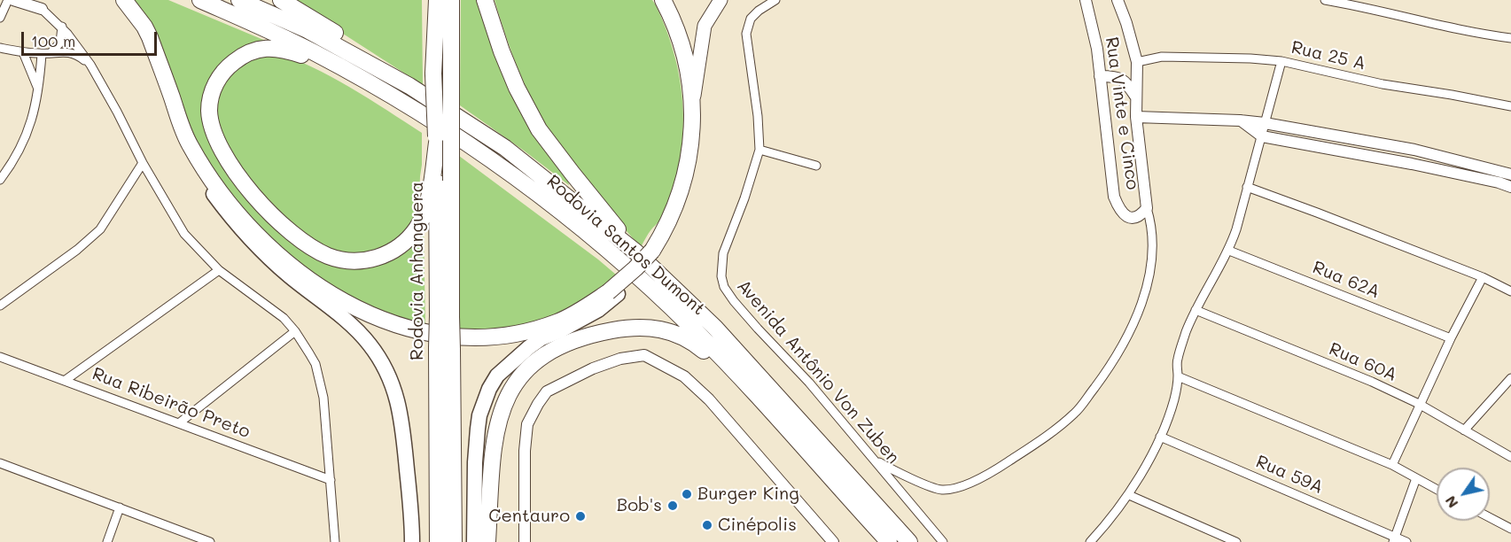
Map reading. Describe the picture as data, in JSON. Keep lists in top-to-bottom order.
{
  "streets": {
    "highway": ["Rodovia Santos Dumont", "Rodovia Anhanguera"],
    "street": [
      "Rua 25 A",
      "Rua Vinte e Cinco",
      "Rua 62A",
      "Rua 60A",
      "Avenida Antônio Von Zuben",
      "Rua Ribeirão Preto",
      "Rua 59A"
    ]
  },
  "crossings": [
    ["Rua 25 A", "Rua Vinte e Cinco"]
  ],
  "places": [
    "Burger King",
    "Bob's",
    "Centauro",
    "Cinépolis"
  ],
  "scale_bar": "100 m",
  "north": "bottom left"
}
